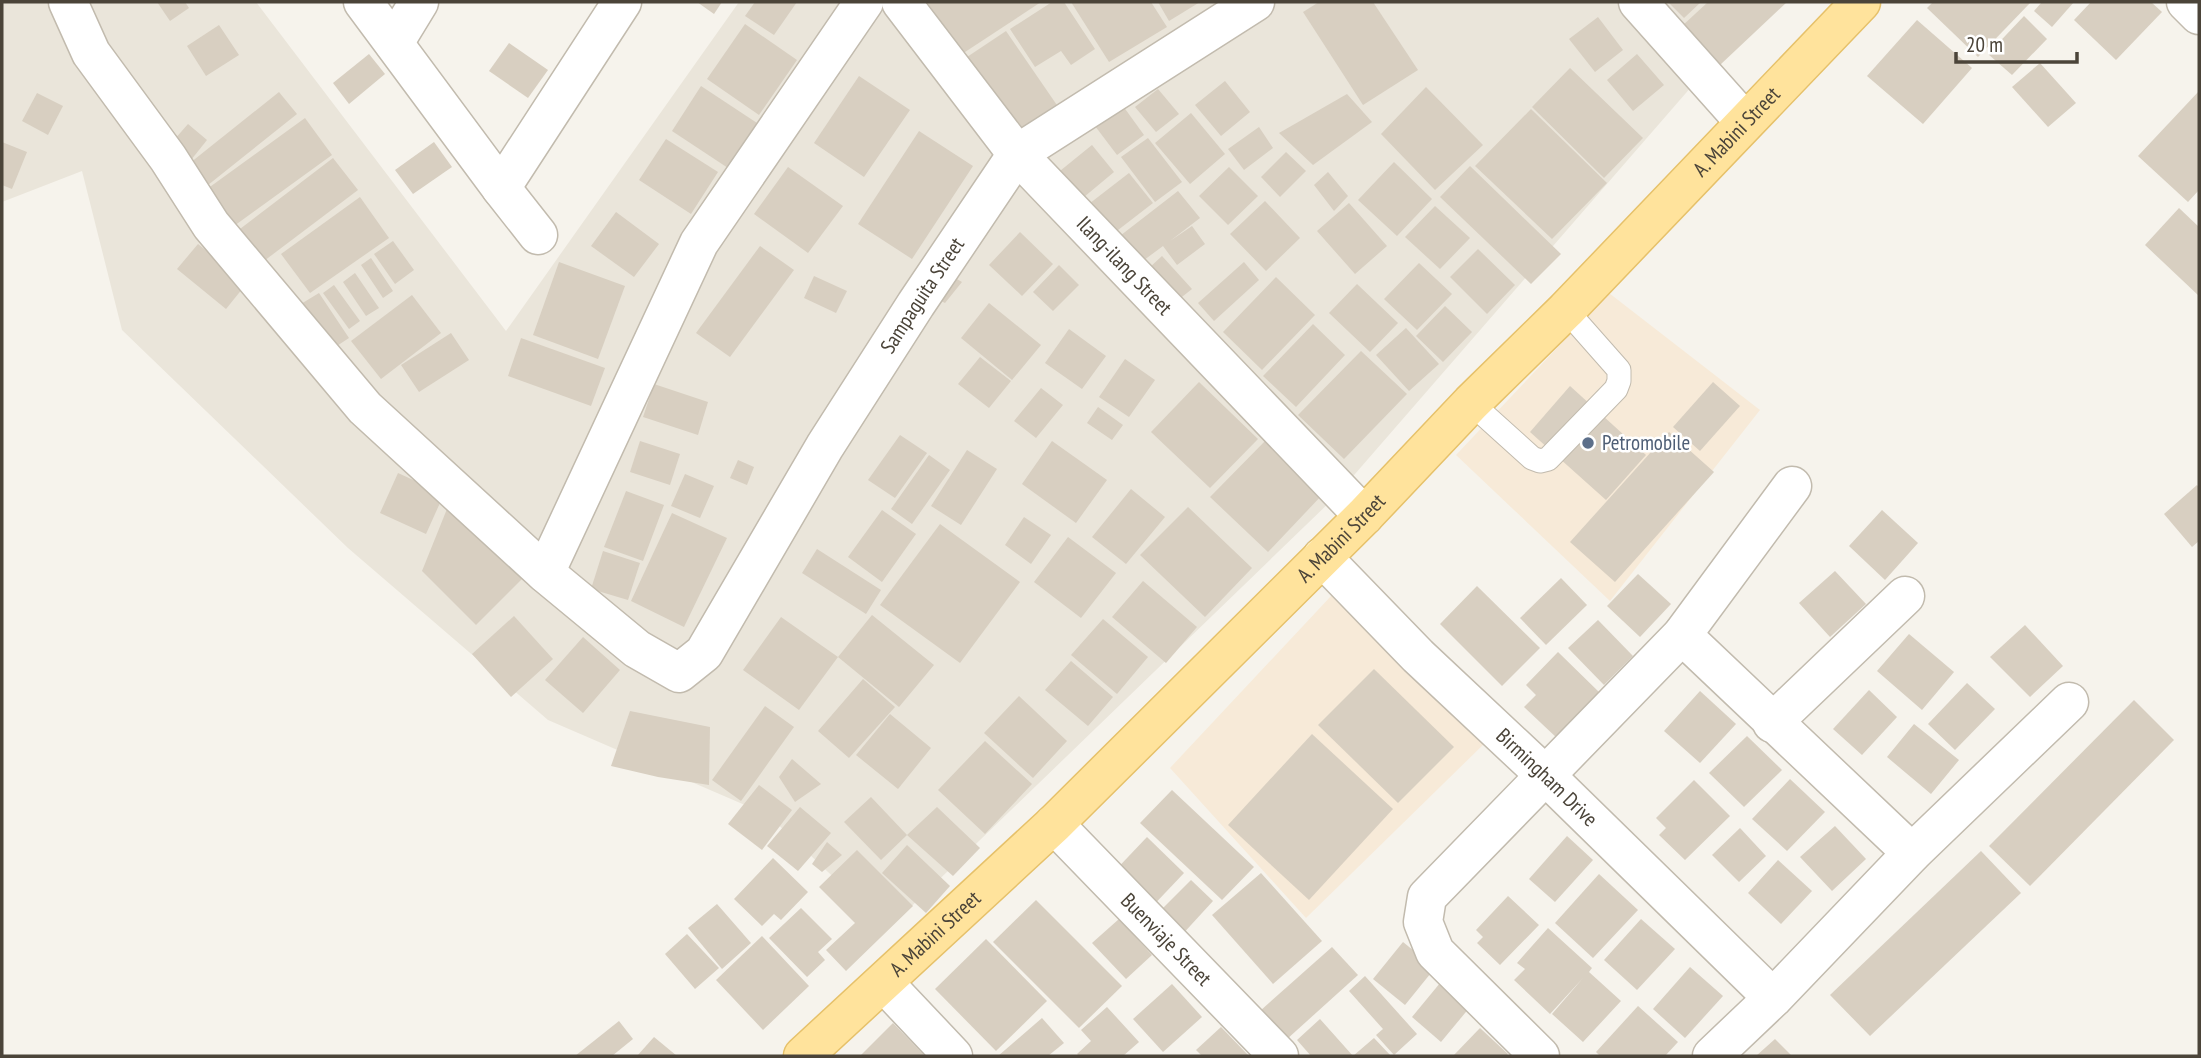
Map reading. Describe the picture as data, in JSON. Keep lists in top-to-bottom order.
{
  "streets": {
    "main road": ["A. Mabini Street"],
    "street": [
      "Ilang-ilang Street",
      "Sampaguita Street",
      "Birmingham Drive",
      "Buenviaje Street"
    ]
  },
  "crossings": [
    ["A. Mabini Street", "Ilang-ilang Street"],
    ["A. Mabini Street", "Birmingham Drive"],
    ["A. Mabini Street", "Buenviaje Street"],
    ["Ilang-ilang Street", "Sampaguita Street"]
  ],
  "places": ["Petromobile"],
  "scale_bar": "20 m"
}
